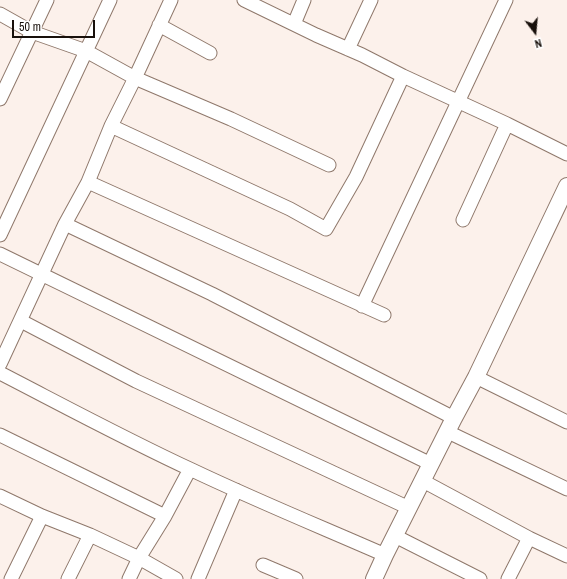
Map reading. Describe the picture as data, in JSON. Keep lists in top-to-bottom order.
{
  "scale_bar": "50 m",
  "north": "bottom"
}
